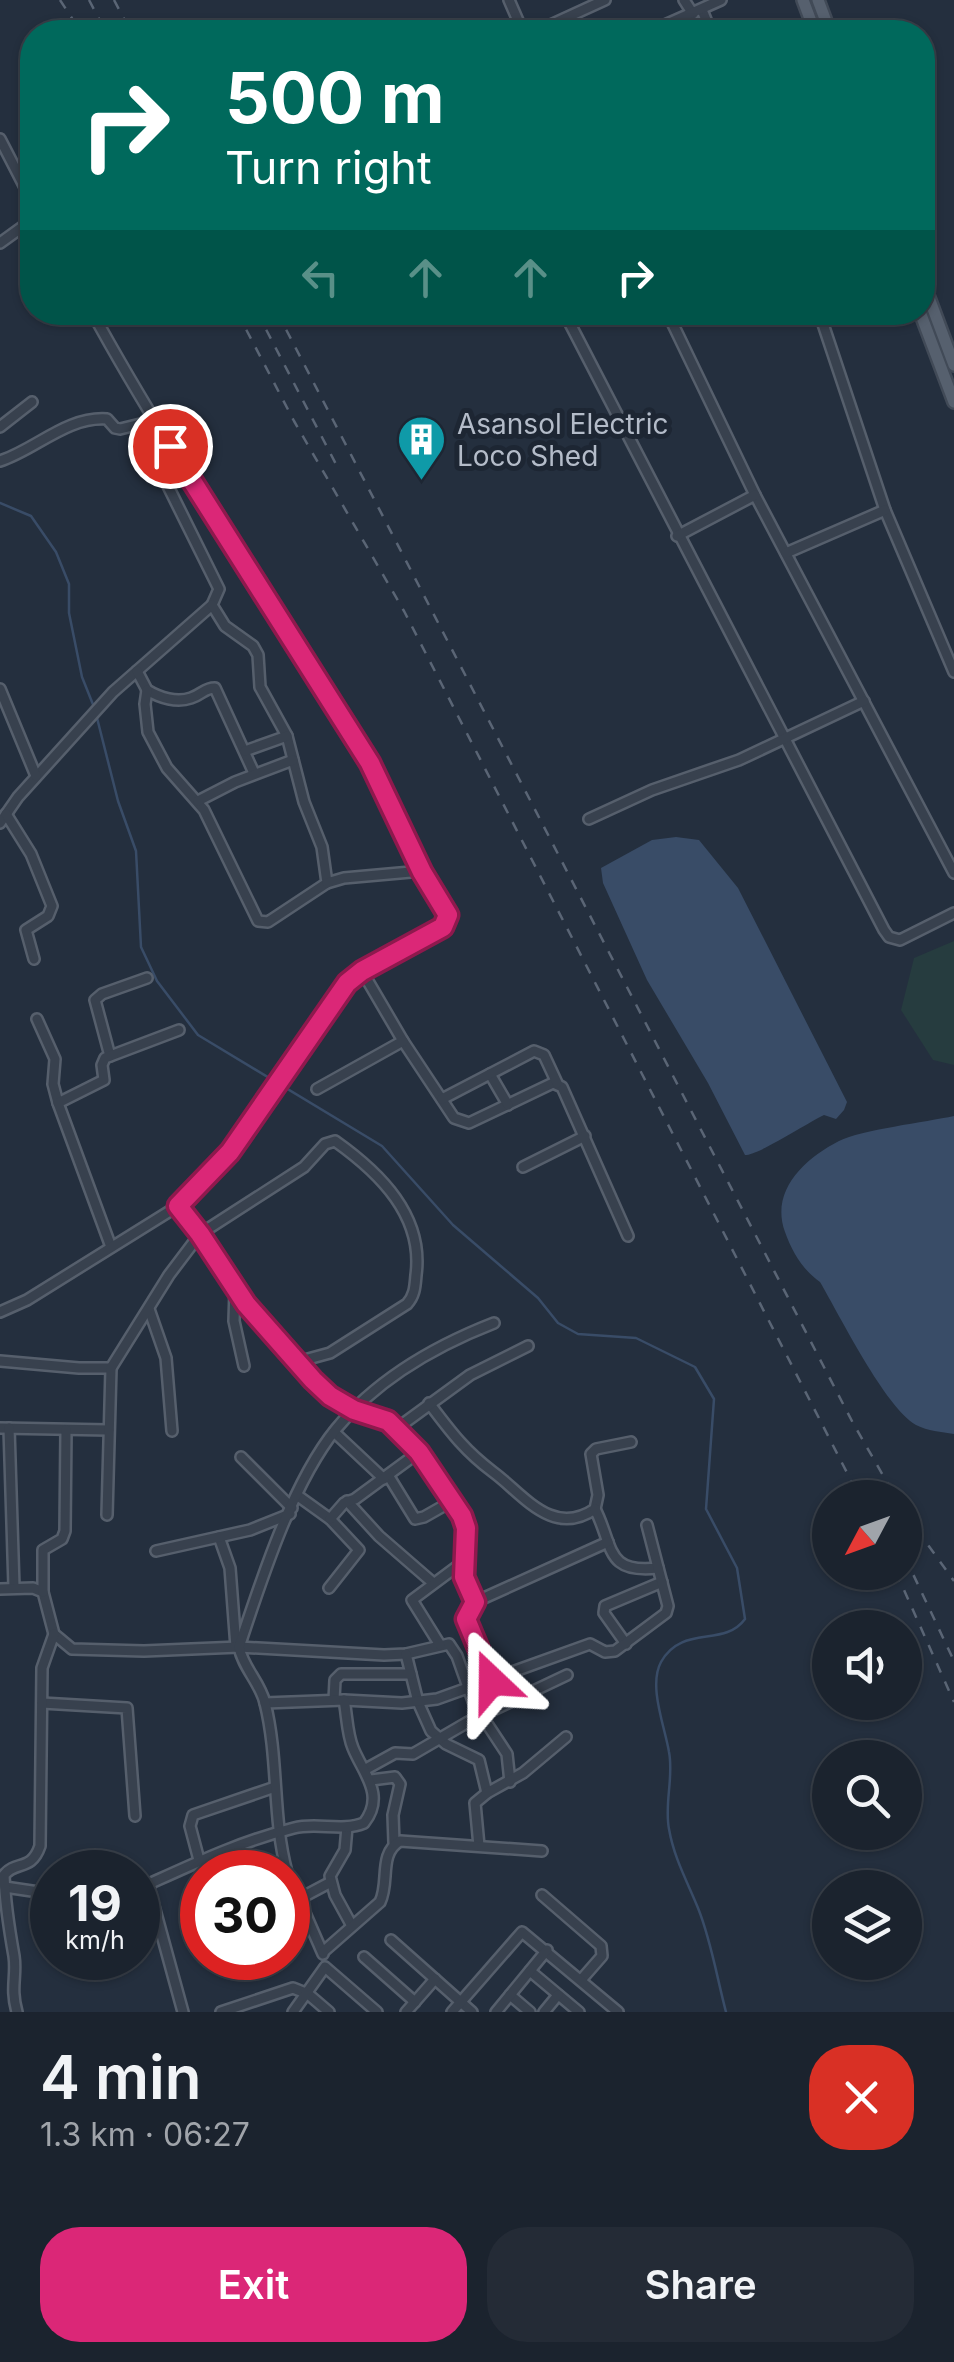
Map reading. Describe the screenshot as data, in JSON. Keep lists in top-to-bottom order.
{
  "places": {
    "building": ["Asansol Electric Loco Shed"]
  },
  "north": "bottom left",
  "page": {
    "turn": ["500 m", "Turn right"],
    "speed": "19 km/h",
    "limit": "30",
    "heading": ["4 min", "1.3 km · 06:27"],
    "buttons": ["Exit", "Share"]
  }
}
